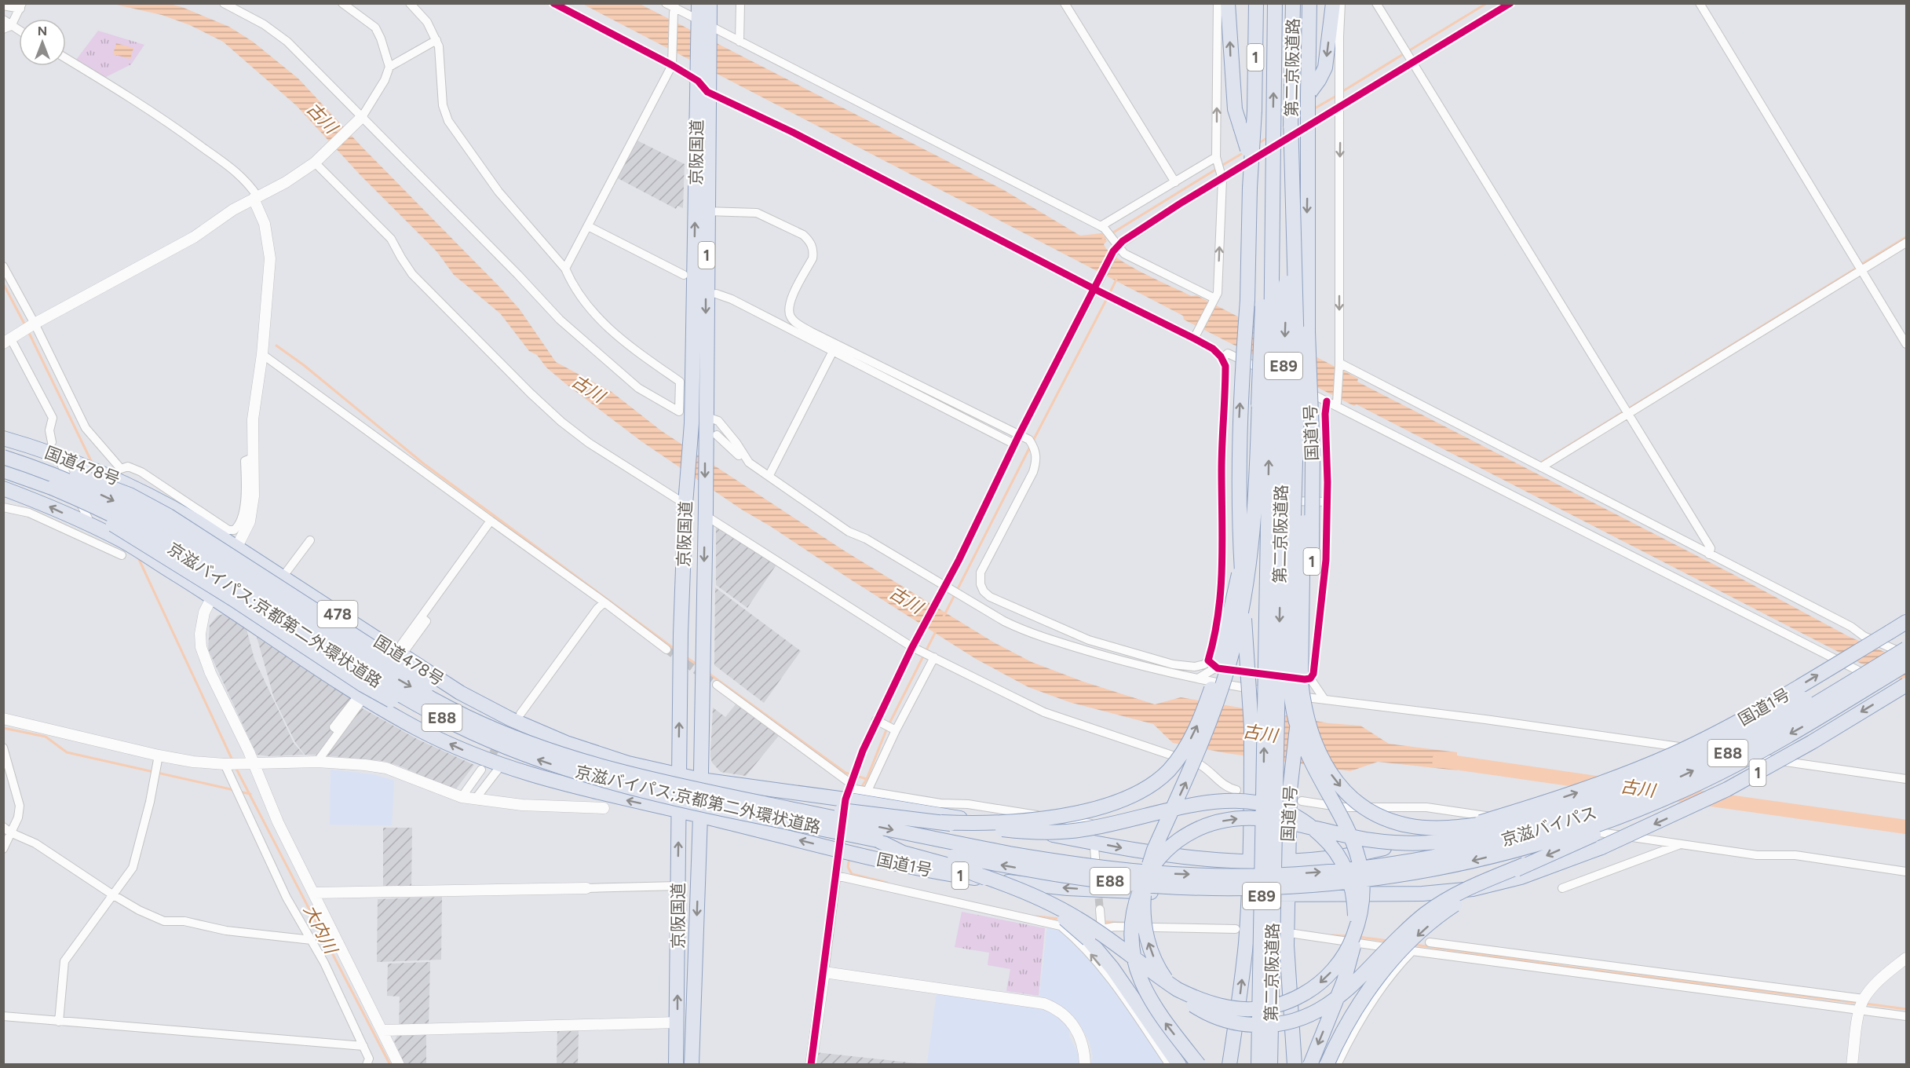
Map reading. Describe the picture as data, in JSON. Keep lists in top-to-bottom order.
{
  "streets": {
    "highway": [
      "1",
      "第二京阪道路",
      "京阪国道",
      "E89",
      "国道1号",
      "国道478号",
      "478",
      "京滋バイパス;京都第二外環状道路",
      "E88",
      "京滋バイパス"
    ]
  },
  "crossings": [
    ["1", "国道1号"],
    ["京阪国道", "国道1号"],
    ["京阪国道", "国道478号"],
    ["京阪国道", "京滋バイパス;京都第二外環状道路"],
    ["国道1号", "国道478号"],
    ["国道1号", "京滋バイパス;京都第二外環状道路"],
    ["国道1号", "京滋バイパス"],
    ["京滋バイパス;京都第二外環状道路", "京滋バイパス"]
  ],
  "water": ["古川", "大内川"],
  "north": "top"
}
